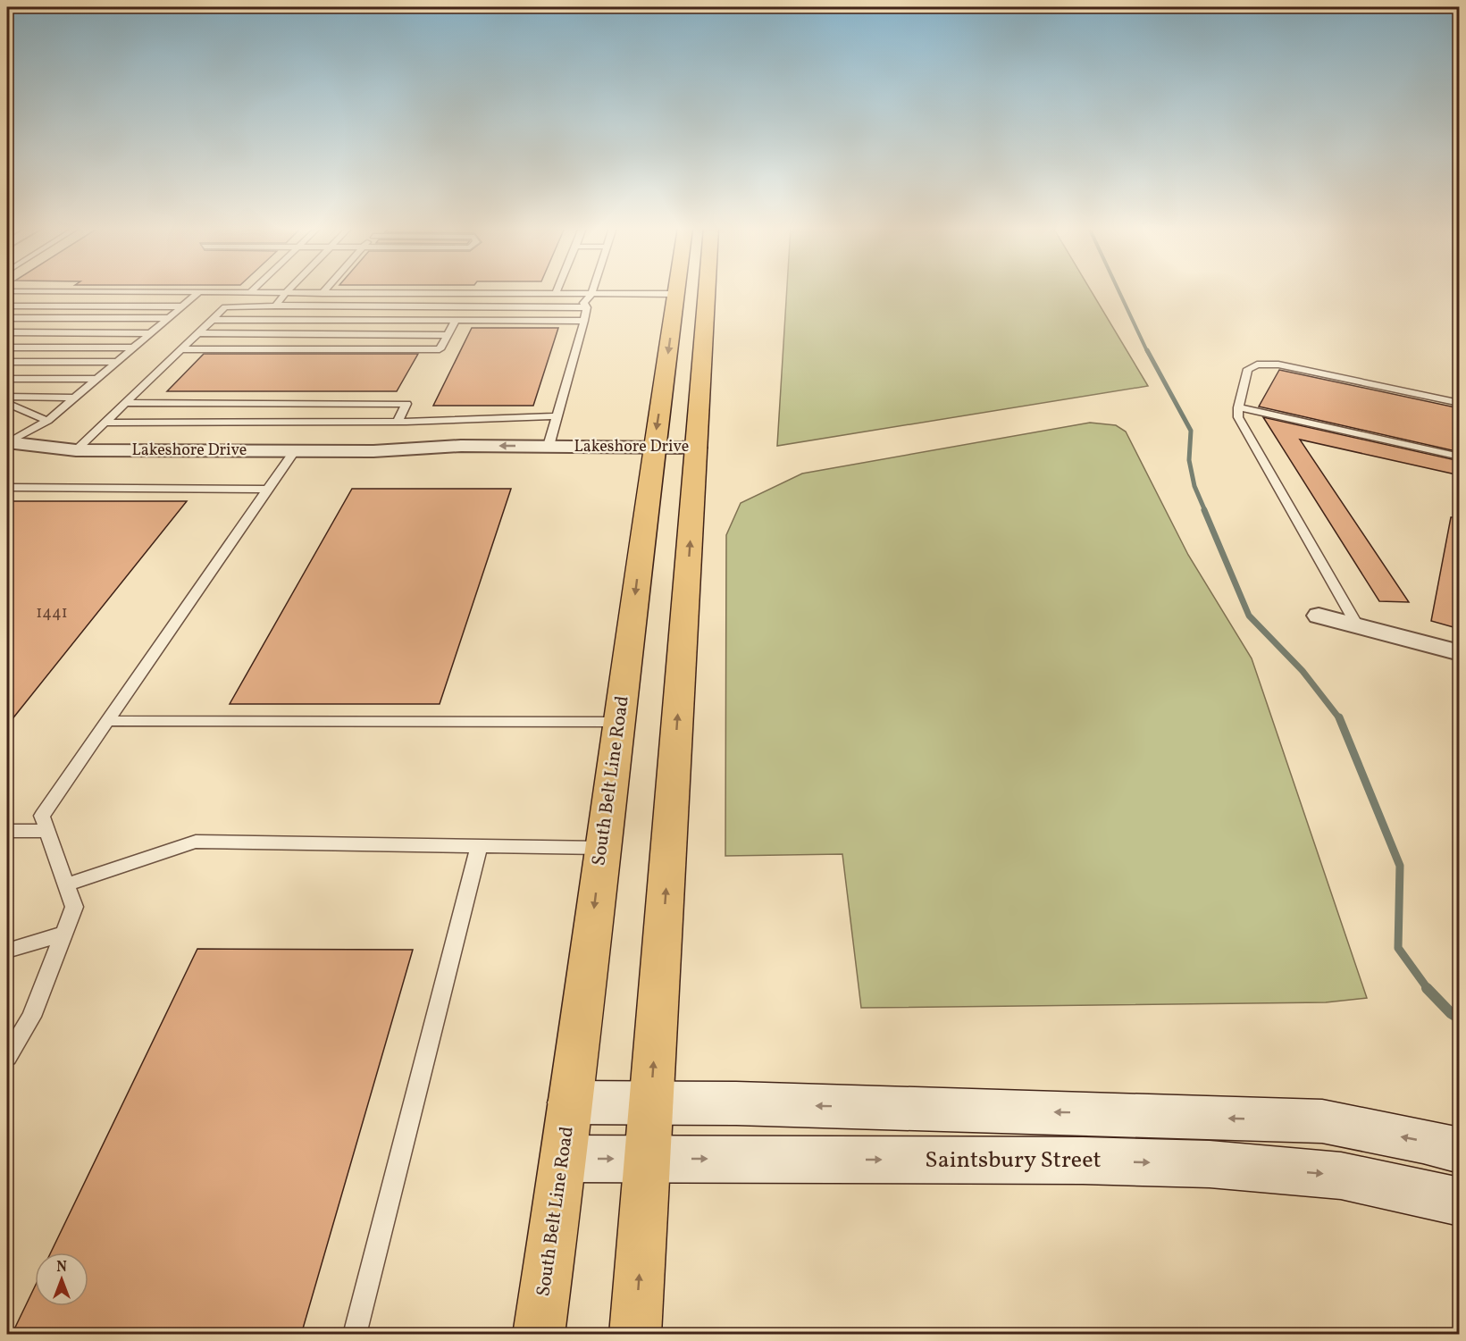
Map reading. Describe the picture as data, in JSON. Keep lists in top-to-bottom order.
{
  "streets": {
    "main road": ["South Belt Line Road"],
    "street": ["Lakeshore Drive", "Saintsbury Street"]
  },
  "crossings": [
    ["Lakeshore Drive", "South Belt Line Road"],
    ["South Belt Line Road", "Saintsbury Street"]
  ],
  "house_numbers": ["1441"],
  "north": "top"
}
